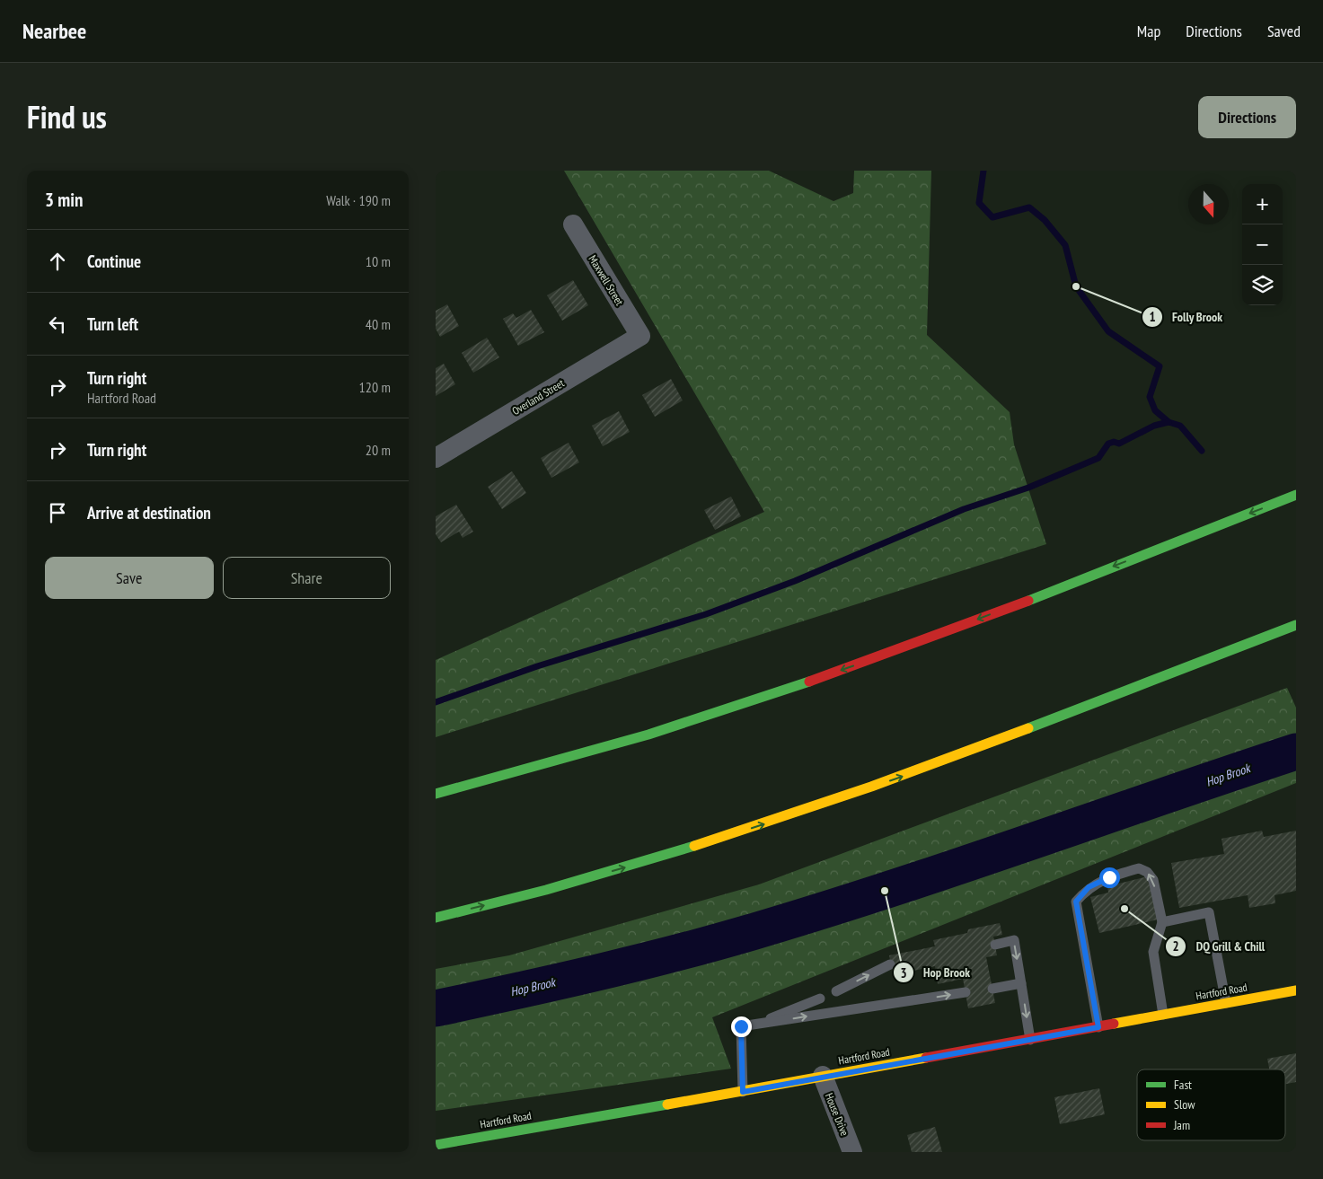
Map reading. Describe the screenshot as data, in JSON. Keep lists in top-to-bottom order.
{
  "streets": {
    "main road": ["Hartford Road"],
    "street": ["Maxwell Street", "Overland Street", "House Drive"]
  },
  "crossings": [
    ["Maxwell Street", "Overland Street"],
    ["Hartford Road", "House Drive"]
  ],
  "water": ["Hop Brook"],
  "places": ["Folly Brook", "Hop Brook", "DQ Grill & Chill"],
  "legend": ["Fast", "Slow", "Jam"],
  "north": "bottom",
  "page": {
    "header": "Nearbee",
    "nav": ["Map", "Directions", "Saved"],
    "title": "Find us",
    "buttons": [
      "Directions",
      ["Save", "Share"]
    ],
    "heading": ["3 min", "Walk · 190 m"],
    "map_buttons": ["+", "−"],
    "list": [
      ["Continue", "10 m"],
      ["Turn left", "40 m"],
      ["Turn right", "Hartford Road", "120 m"],
      ["Turn right", "20 m"],
      "Arrive at destination"
    ]
  }
}
